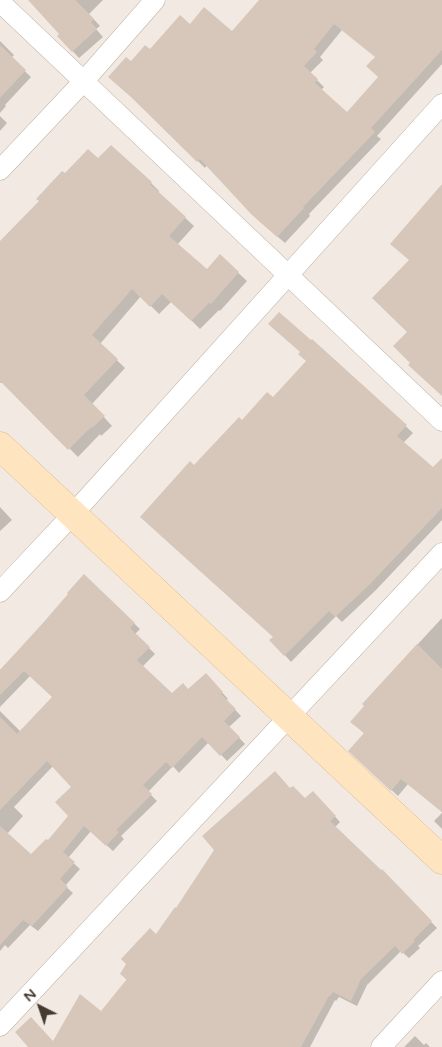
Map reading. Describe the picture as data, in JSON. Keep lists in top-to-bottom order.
{
  "north": "top left"
}
